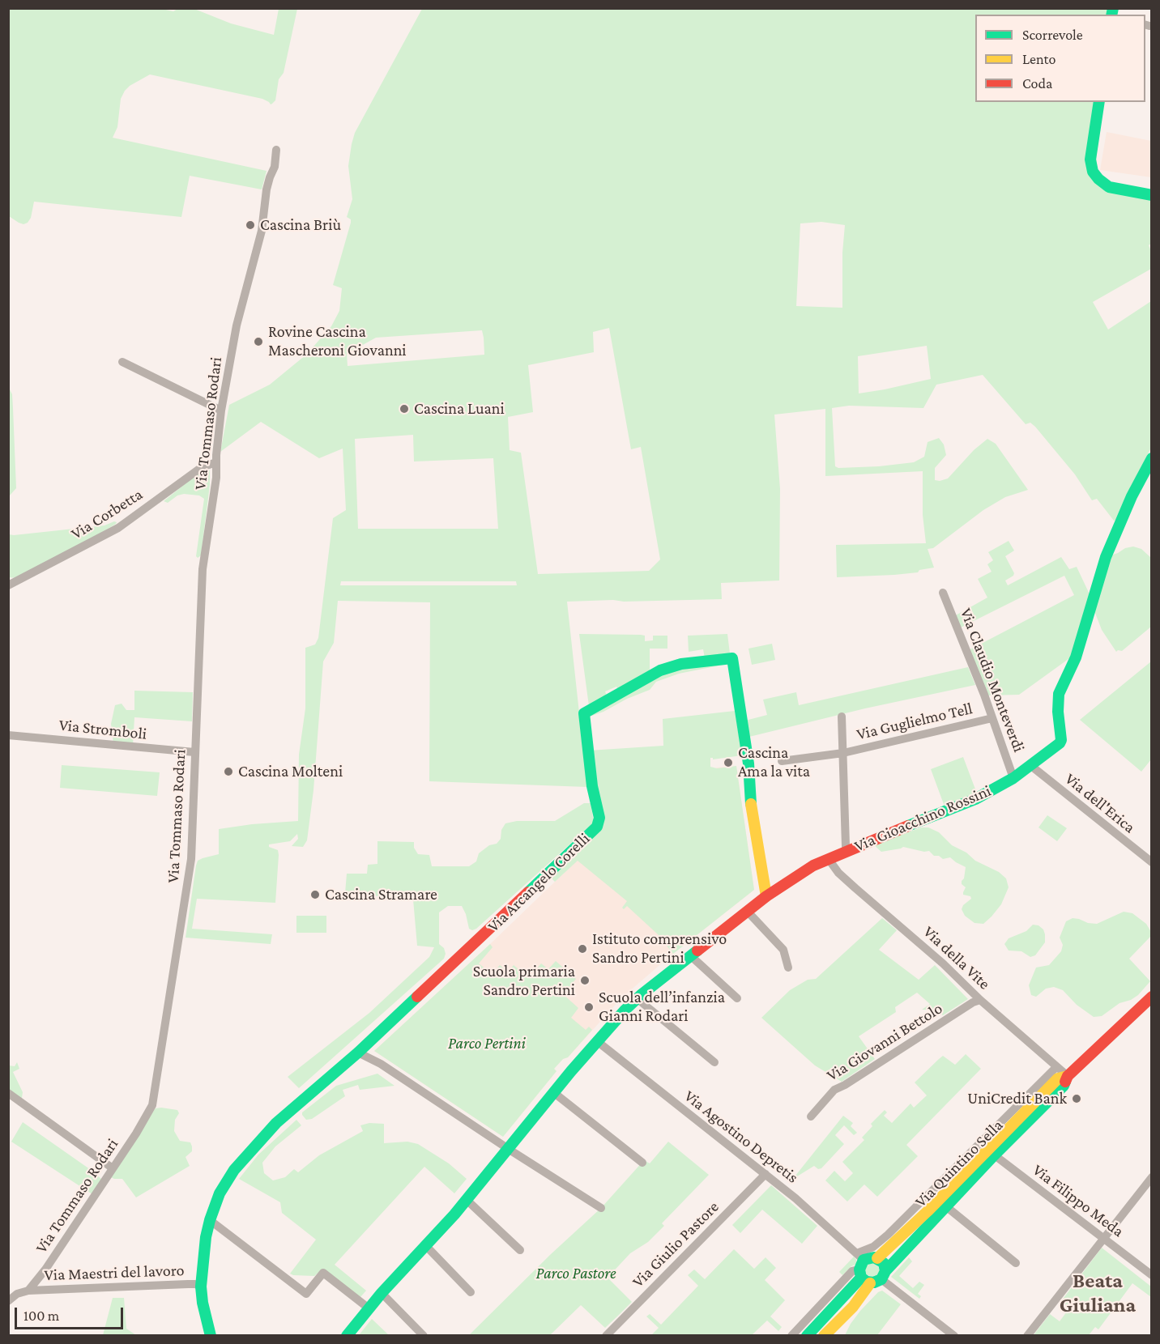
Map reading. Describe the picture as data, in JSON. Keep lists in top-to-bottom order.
{
  "streets": {
    "street": [
      "Via Tommaso Rodari",
      "Via Corbetta",
      "Via Claudio Monteverdi",
      "Via Guglielmo Tell",
      "Via Stromboli",
      "Via dell'Erica",
      "Via Gioacchino Rossini",
      "Via Arcangelo Corelli",
      "Via della Vite",
      "Via Giovanni Bettolo",
      "Via Agostino Depretis",
      "Via Quintino Sella",
      "Via Filippo Meda",
      "Via Giulio Pastore",
      "Via Maestri del lavoro"
    ]
  },
  "crossings": [
    ["Via Tommaso Rodari", "Via Corbetta"],
    ["Via Tommaso Rodari", "Via Stromboli"],
    ["Via Tommaso Rodari", "Via Maestri del lavoro"],
    ["Via Claudio Monteverdi", "Via Guglielmo Tell"],
    ["Via Claudio Monteverdi", "Via Gioacchino Rossini"],
    ["Via Guglielmo Tell", "Via Gioacchino Rossini"],
    ["Via dell'Erica", "Via Gioacchino Rossini"],
    ["Via Gioacchino Rossini", "Via Arcangelo Corelli"],
    ["Via Gioacchino Rossini", "Via della Vite"],
    ["Via Gioacchino Rossini", "Via Agostino Depretis"],
    ["Via della Vite", "Via Giovanni Bettolo"],
    ["Via della Vite", "Via Quintino Sella"],
    ["Via Agostino Depretis", "Via Quintino Sella"],
    ["Via Agostino Depretis", "Via Giulio Pastore"],
    ["Via Quintino Sella", "Via Filippo Meda"]
  ],
  "districts": ["Beata Giuliana"],
  "parks": ["Parco Pertini", "Parco Pastore"],
  "places": [
    "Cascina Briù",
    "Rovine Cascina Mascheroni Giovanni",
    "Cascina Luani",
    "Cascina Ama la vita",
    "Cascina Molteni",
    "Cascina Stramare",
    "Istituto comprensivo Sandro Pertini",
    "Scuola primaria Sandro Pertini",
    "Scuola dell’infanzia Gianni Rodari",
    "UniCredit Bank"
  ],
  "legend": ["Scorrevole", "Lento", "Coda"],
  "scale_bar": "100 m"
}
